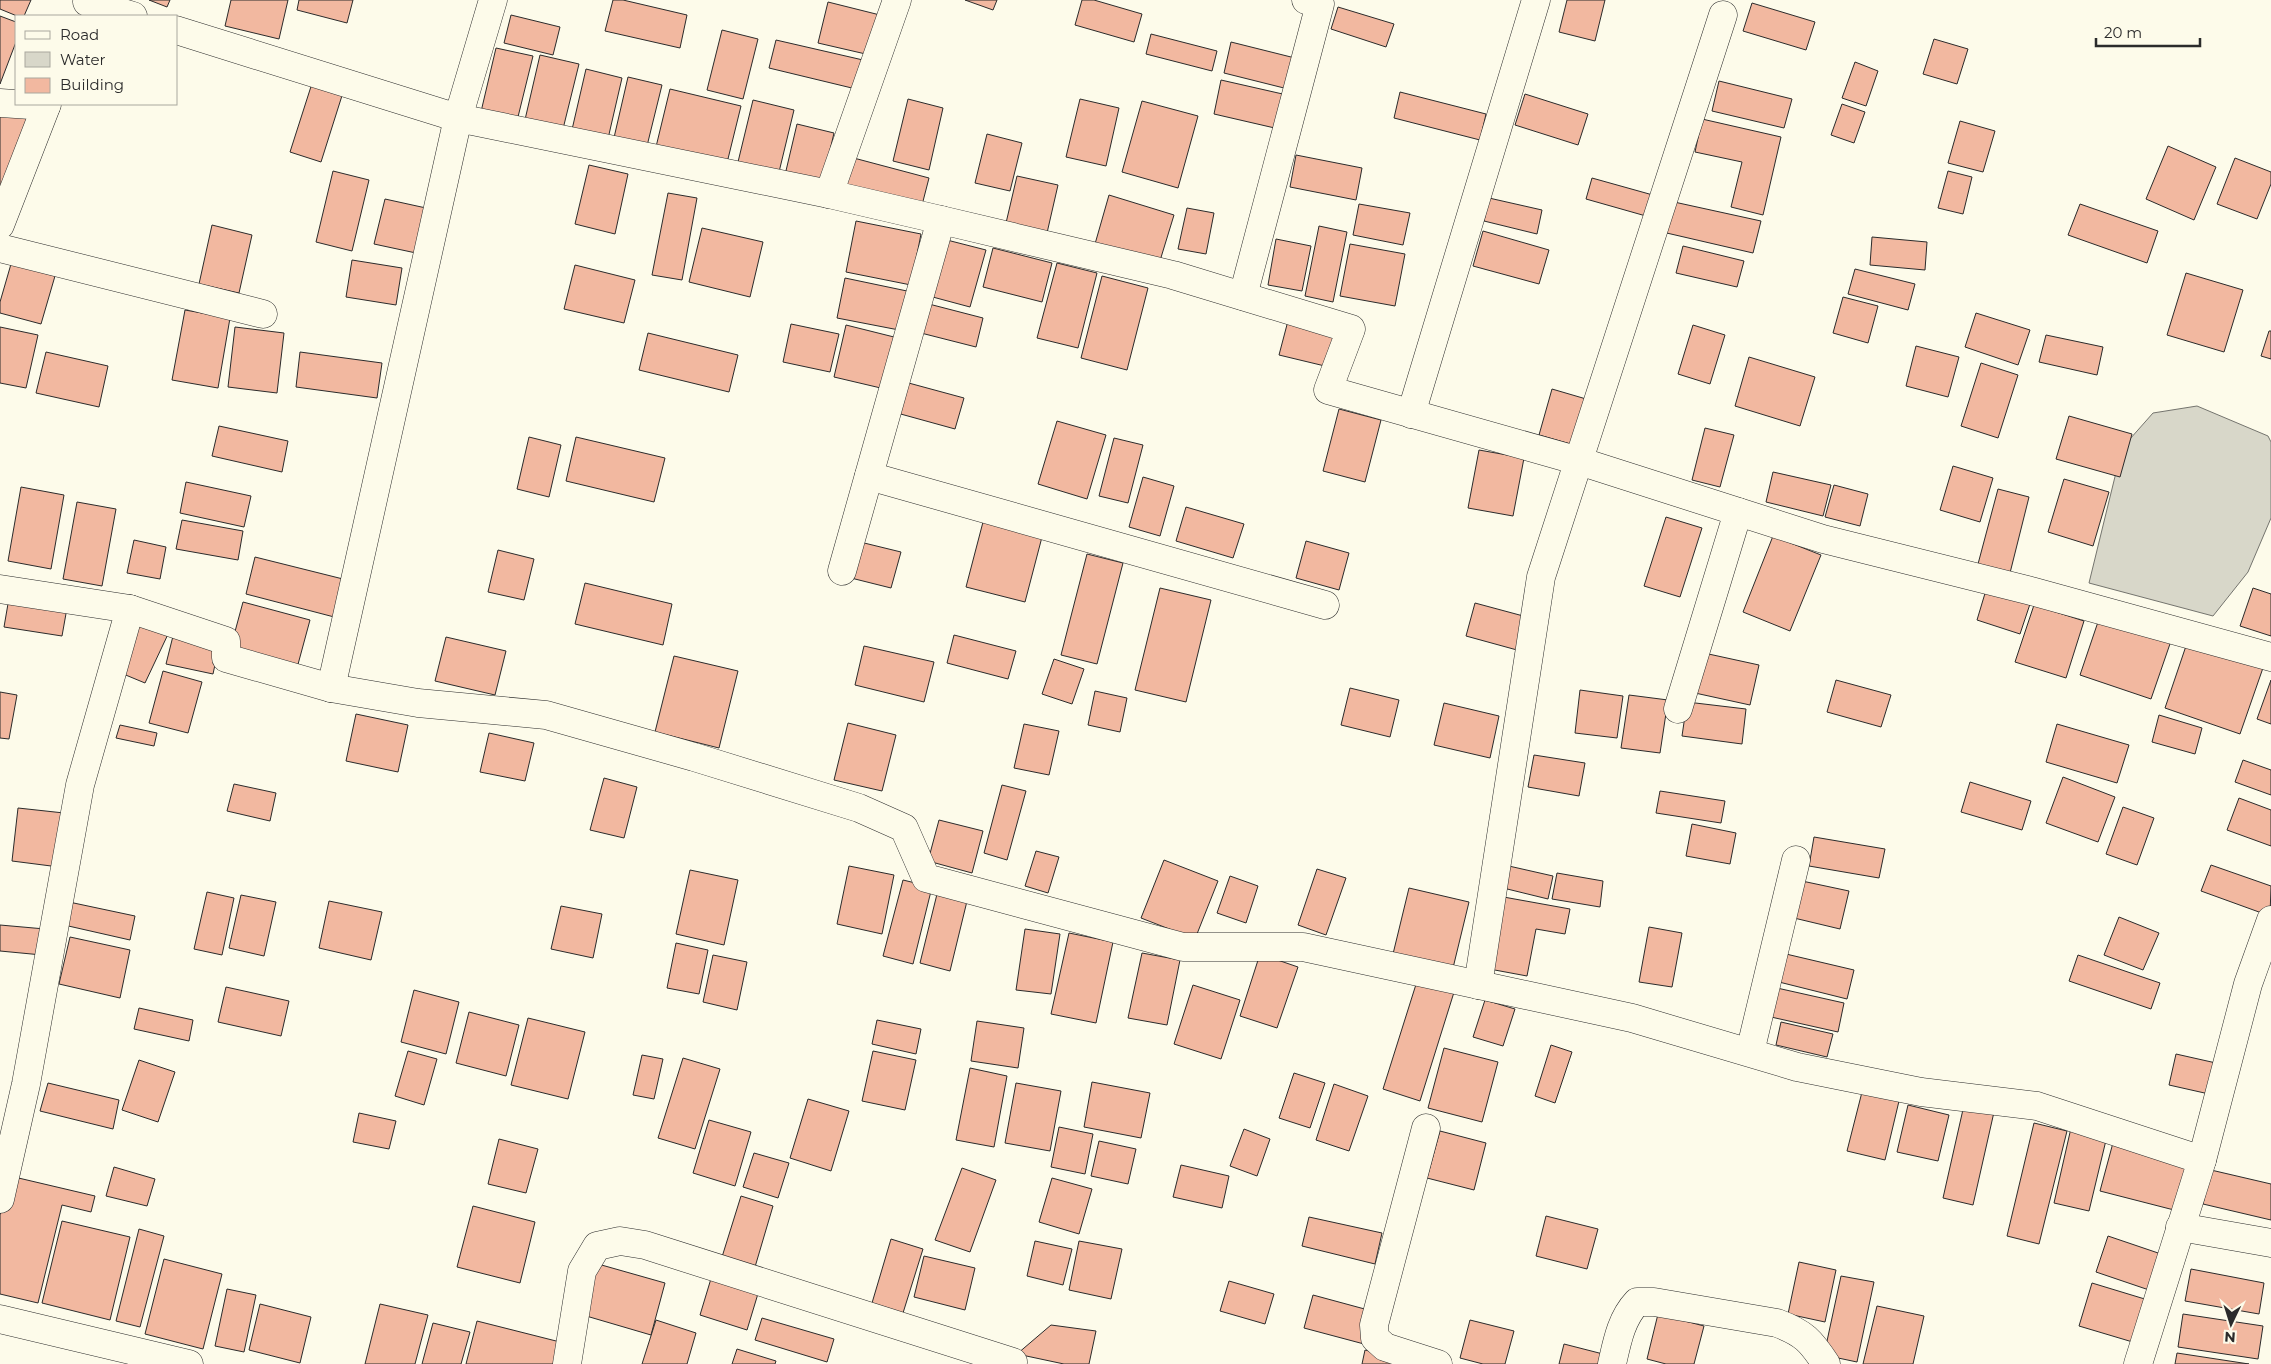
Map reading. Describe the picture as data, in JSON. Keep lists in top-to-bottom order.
{
  "legend": ["Road", "Water", "Building"],
  "scale_bar": "20 m",
  "north": "bottom"
}
